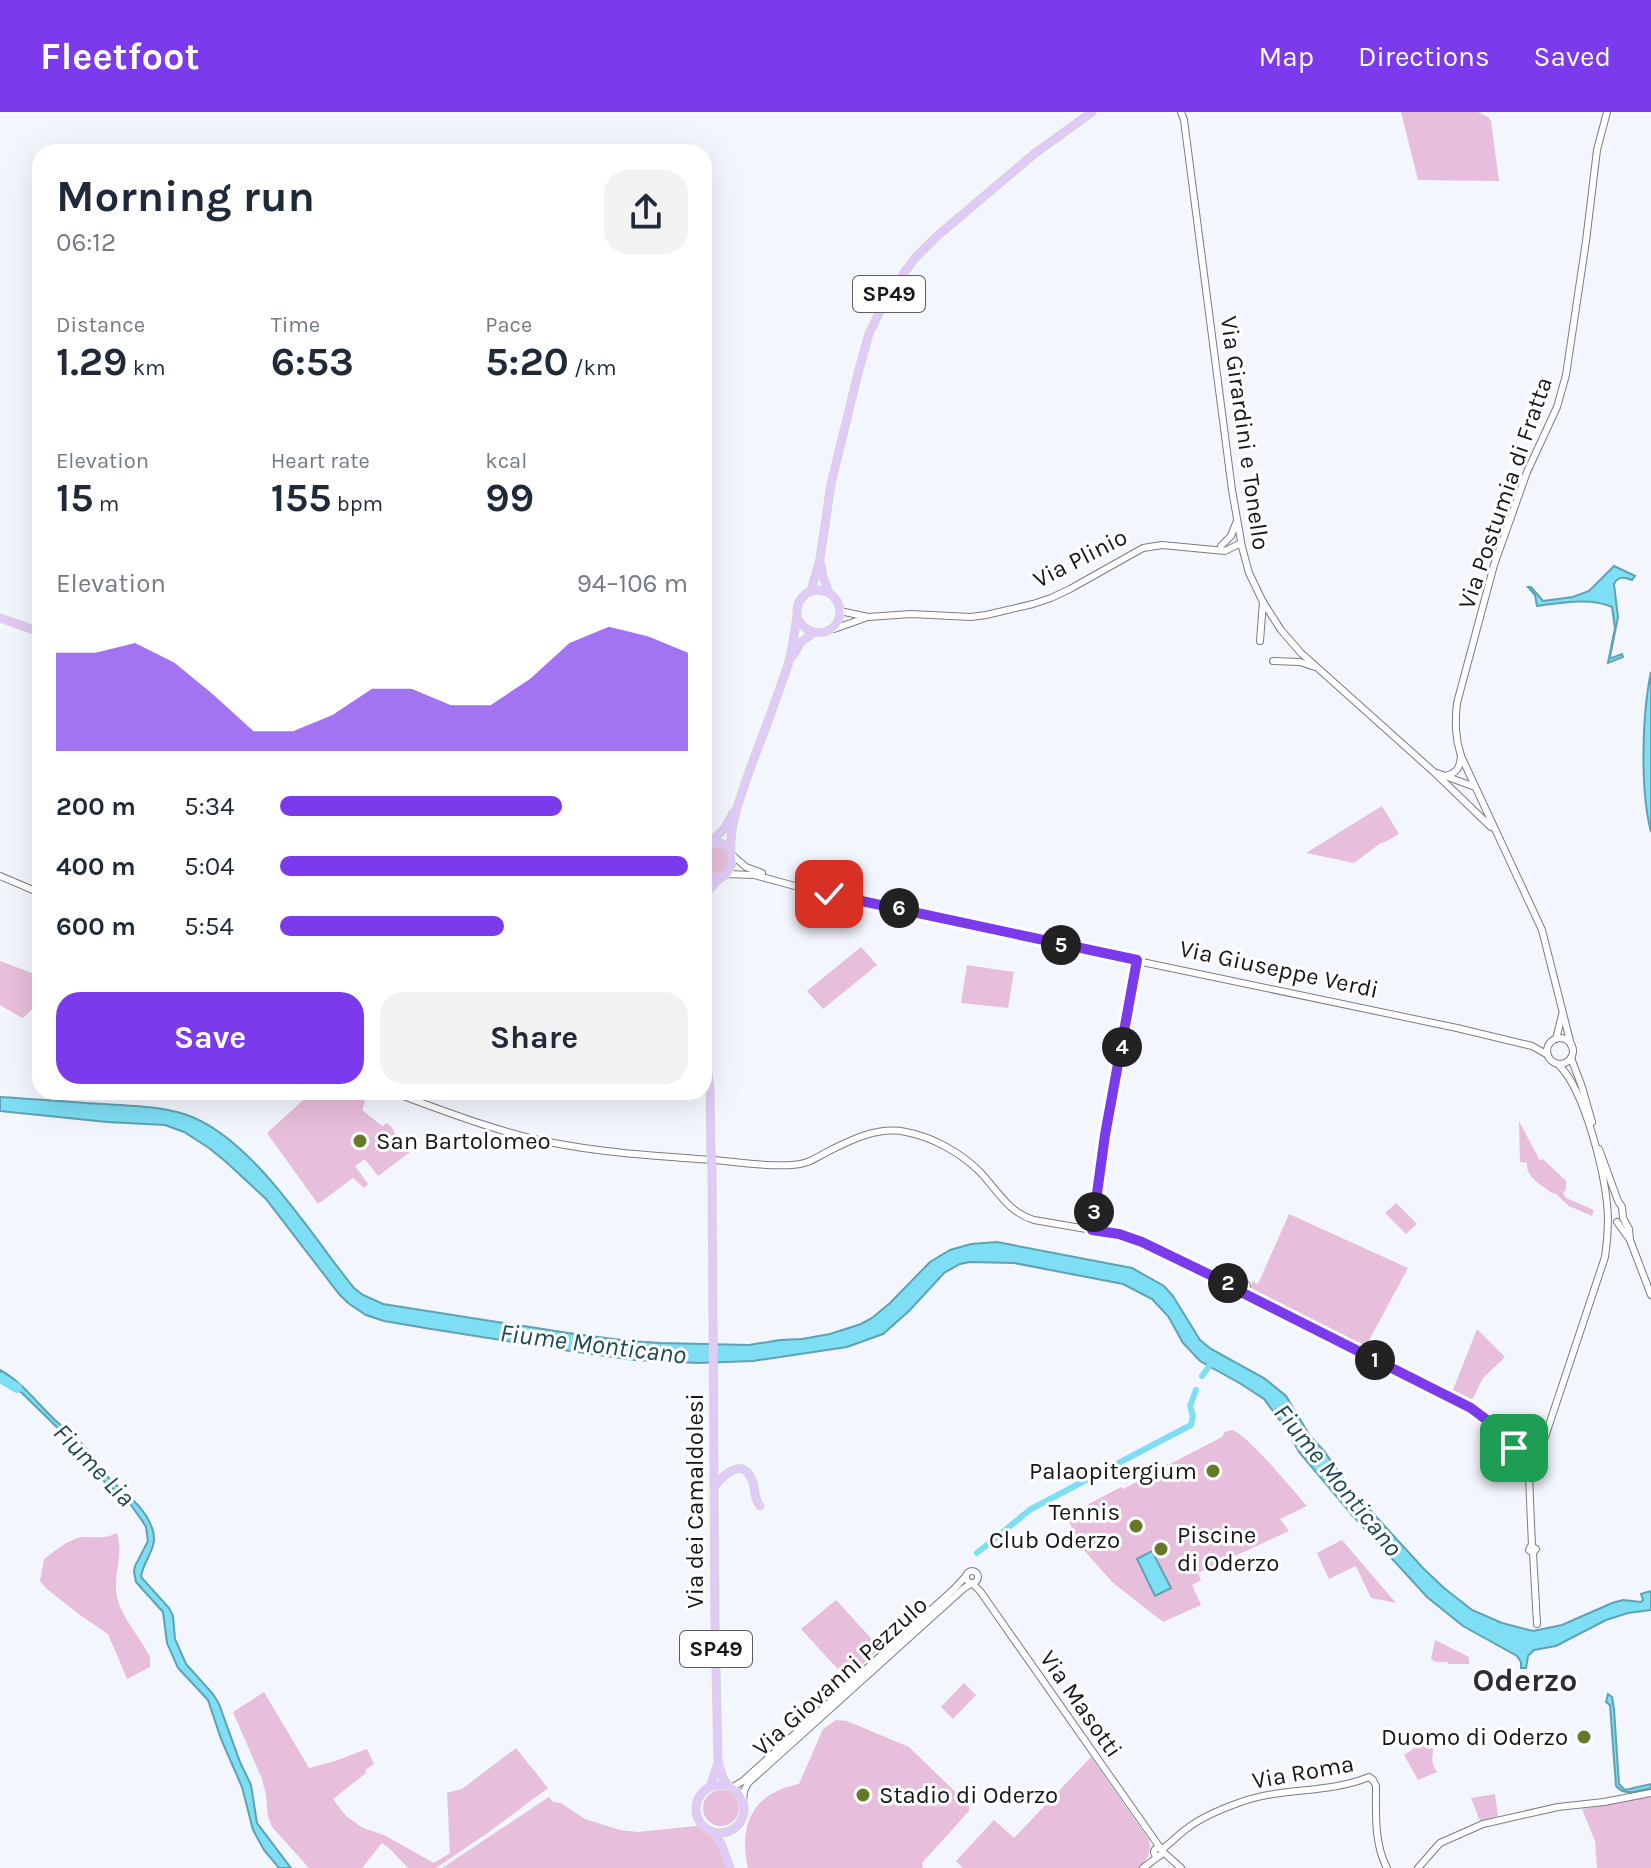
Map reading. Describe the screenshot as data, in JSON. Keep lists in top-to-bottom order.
{
  "streets": {
    "main road": ["SP49", "Via dei Camaldolesi"],
    "street": [
      "Via Girardini e Tonello",
      "Via Postumia di Fratta",
      "Via Plinio",
      "Via Giuseppe Verdi",
      "Via Giovanni Pezzulo",
      "Via Masotti",
      "Via Roma"
    ]
  },
  "crossings": [
    ["SP49", "Via Plinio"],
    ["SP49", "Via Giuseppe Verdi"],
    ["SP49", "Via dei Camaldolesi"],
    ["SP49", "Via Giovanni Pezzulo"],
    ["Via Girardini e Tonello", "Via Postumia di Fratta"],
    ["Via Girardini e Tonello", "Via Plinio"],
    ["Via Postumia di Fratta", "Via Giuseppe Verdi"],
    ["Via dei Camaldolesi", "Via Giovanni Pezzulo"],
    ["Via Giovanni Pezzulo", "Via Masotti"],
    ["Via Masotti", "Via Roma"]
  ],
  "districts": ["Oderzo"],
  "water": ["Fiume Monticano", "Fiume Lia"],
  "places": [
    "San Bartolomeo",
    "Palaopitergium",
    "Tennis Club Oderzo",
    "Piscine di Oderzo",
    "Duomo di Oderzo",
    "Stadio di Oderzo"
  ],
  "page": {
    "header": "Fleetfoot",
    "nav": ["Map", "Directions", "Saved"],
    "heading": ["Morning run", "06:12"],
    "stats": [
      ["Distance", "1.29 km"],
      ["Time", "6:53"],
      ["Pace", "5:20 /km"],
      ["Elevation", "15 m"],
      ["Heart rate", "155 bpm"],
      ["kcal", "99"]
    ],
    "chart": ["Elevation", "94–106 m"],
    "list": [
      {
        "name": "200 m",
        "note": "5:34"
      },
      {
        "name": "400 m",
        "note": "5:04"
      },
      {
        "name": "600 m",
        "note": "5:54"
      }
    ],
    "pins": [
      "6",
      "5",
      "4",
      "3",
      "2",
      "1"
    ],
    "buttons": ["Save", "Share"]
  }
}
